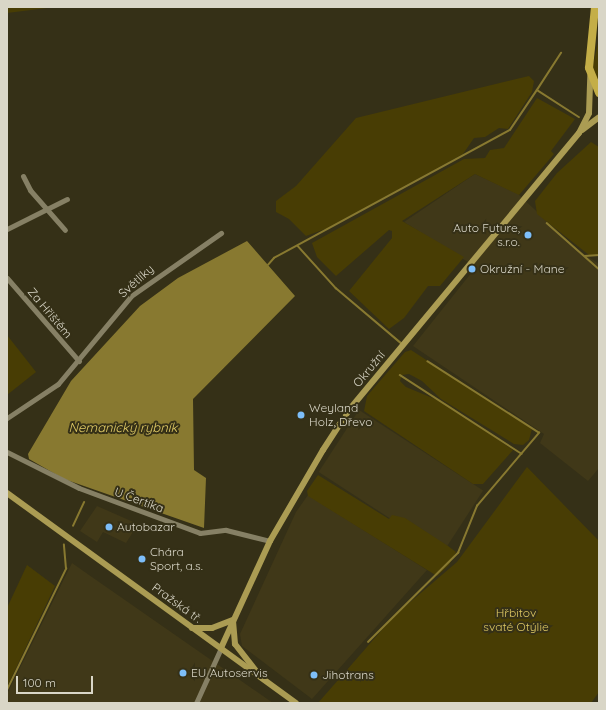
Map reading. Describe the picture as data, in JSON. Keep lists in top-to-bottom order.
{
  "streets": {
    "main road": ["Okružní", "Pražská tř."],
    "street": ["Světlíky", "Za Hřištěm", "U Čertíka"]
  },
  "crossings": [
    ["Světlíky", "Za Hřištěm"],
    ["Okružní", "U Čertíka"],
    ["Okružní", "Pražská tř."]
  ],
  "water": ["Nemanický rybník"],
  "parks": ["Hřbitov svaté Otýlie"],
  "places": [
    "Auto Future, s.r.o.",
    "Okružní - Mane",
    "Weyland Holz, Dřevo",
    "Autobazar",
    "Chára Sport, a.s.",
    "EU Autoservis",
    "Jihotrans"
  ],
  "scale_bar": "100 m"
}
